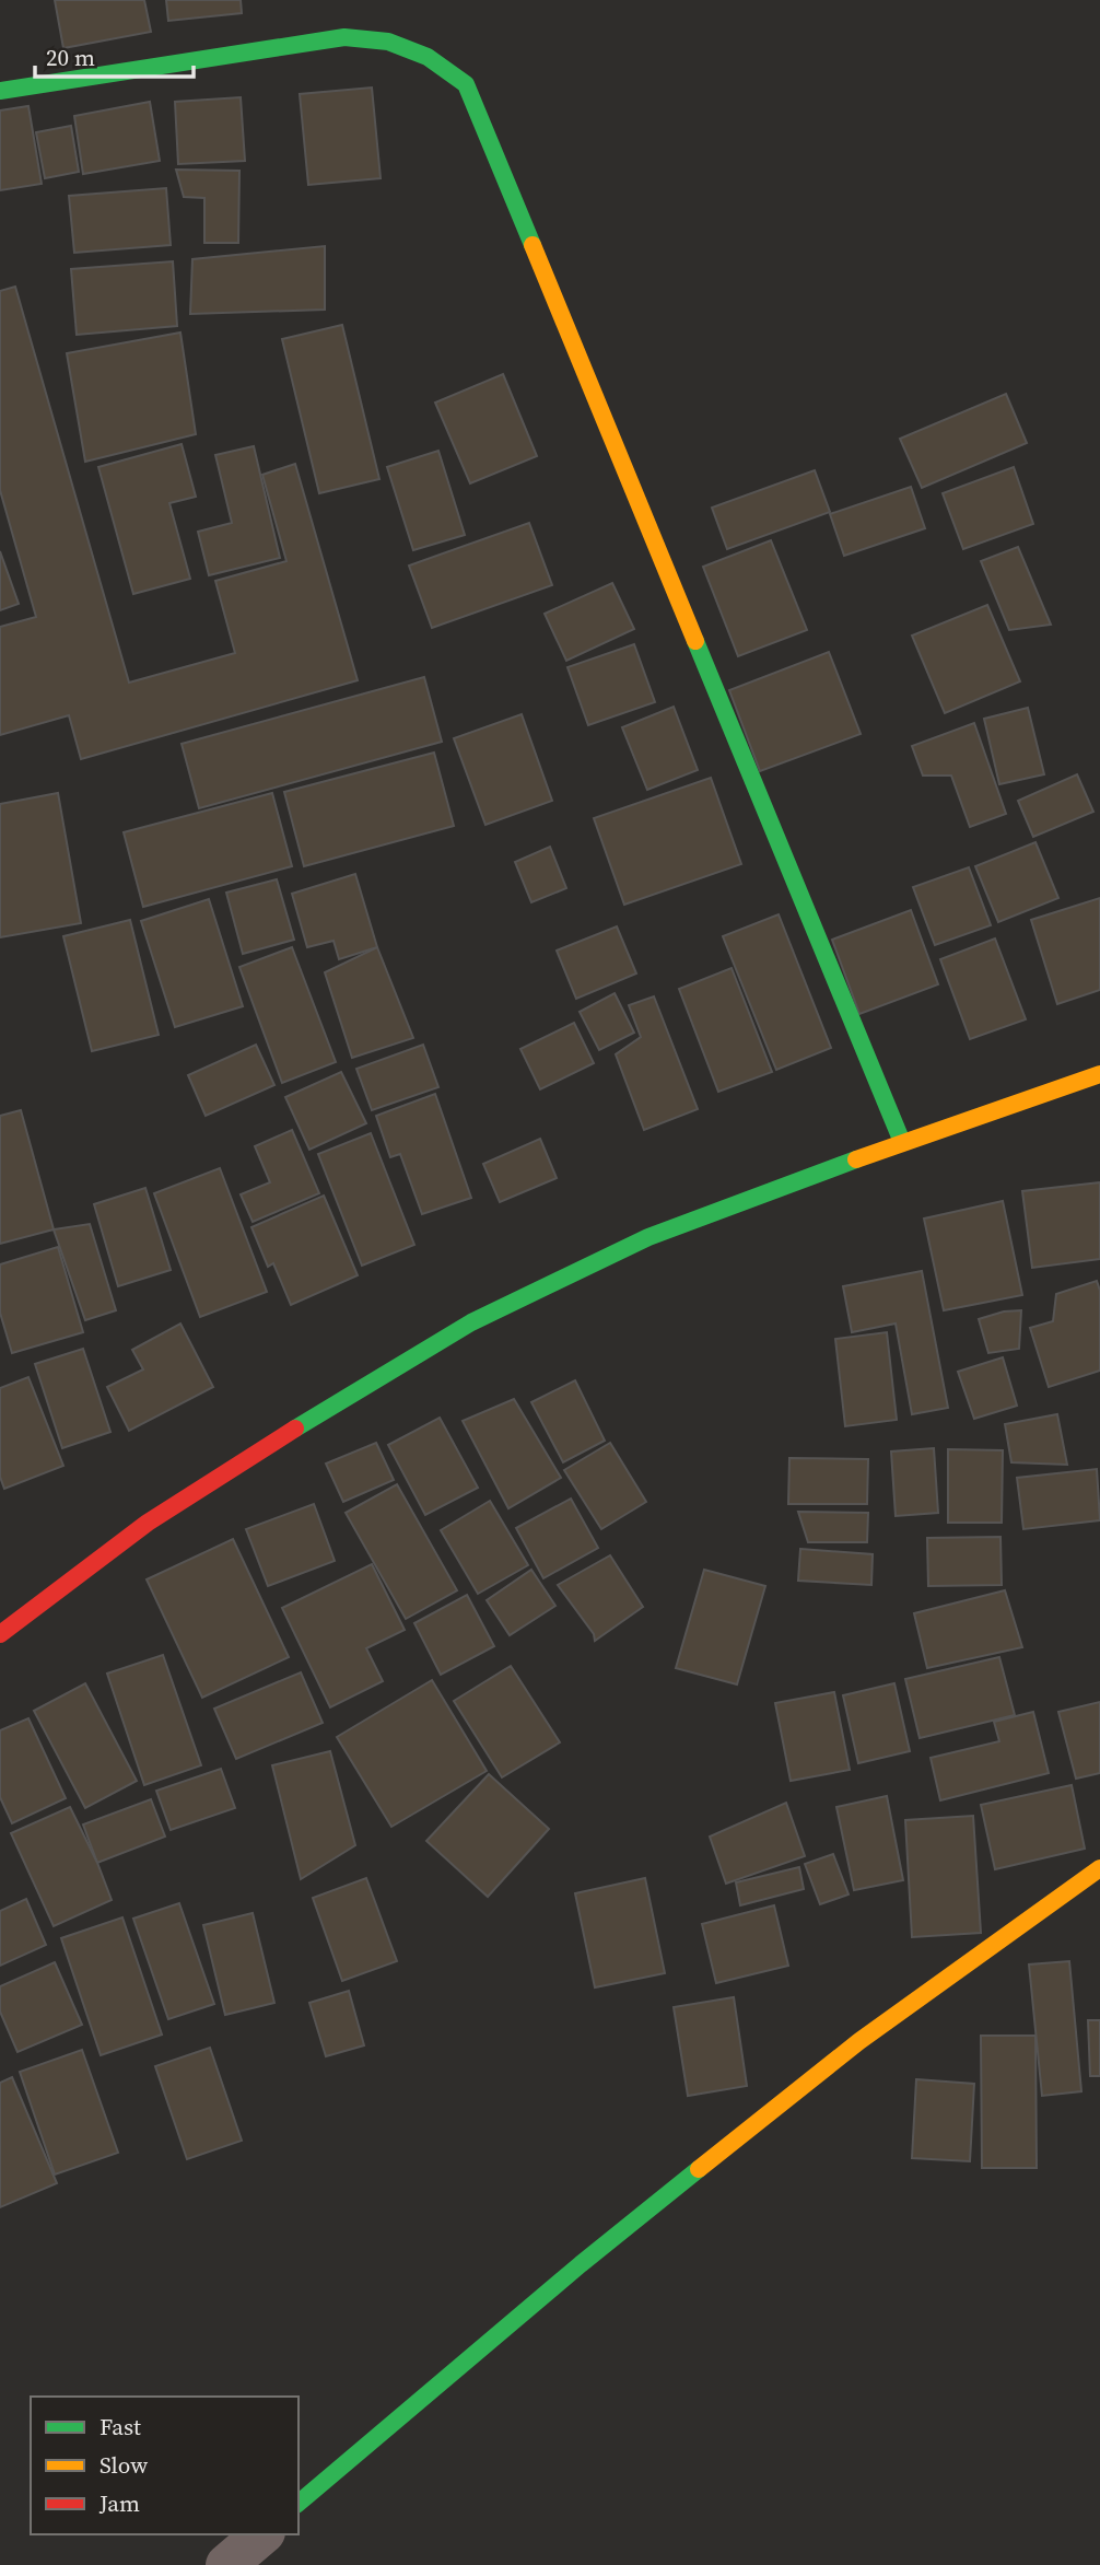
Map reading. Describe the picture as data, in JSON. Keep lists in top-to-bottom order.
{
  "legend": ["Fast", "Slow", "Jam"],
  "scale_bar": "20 m"
}
